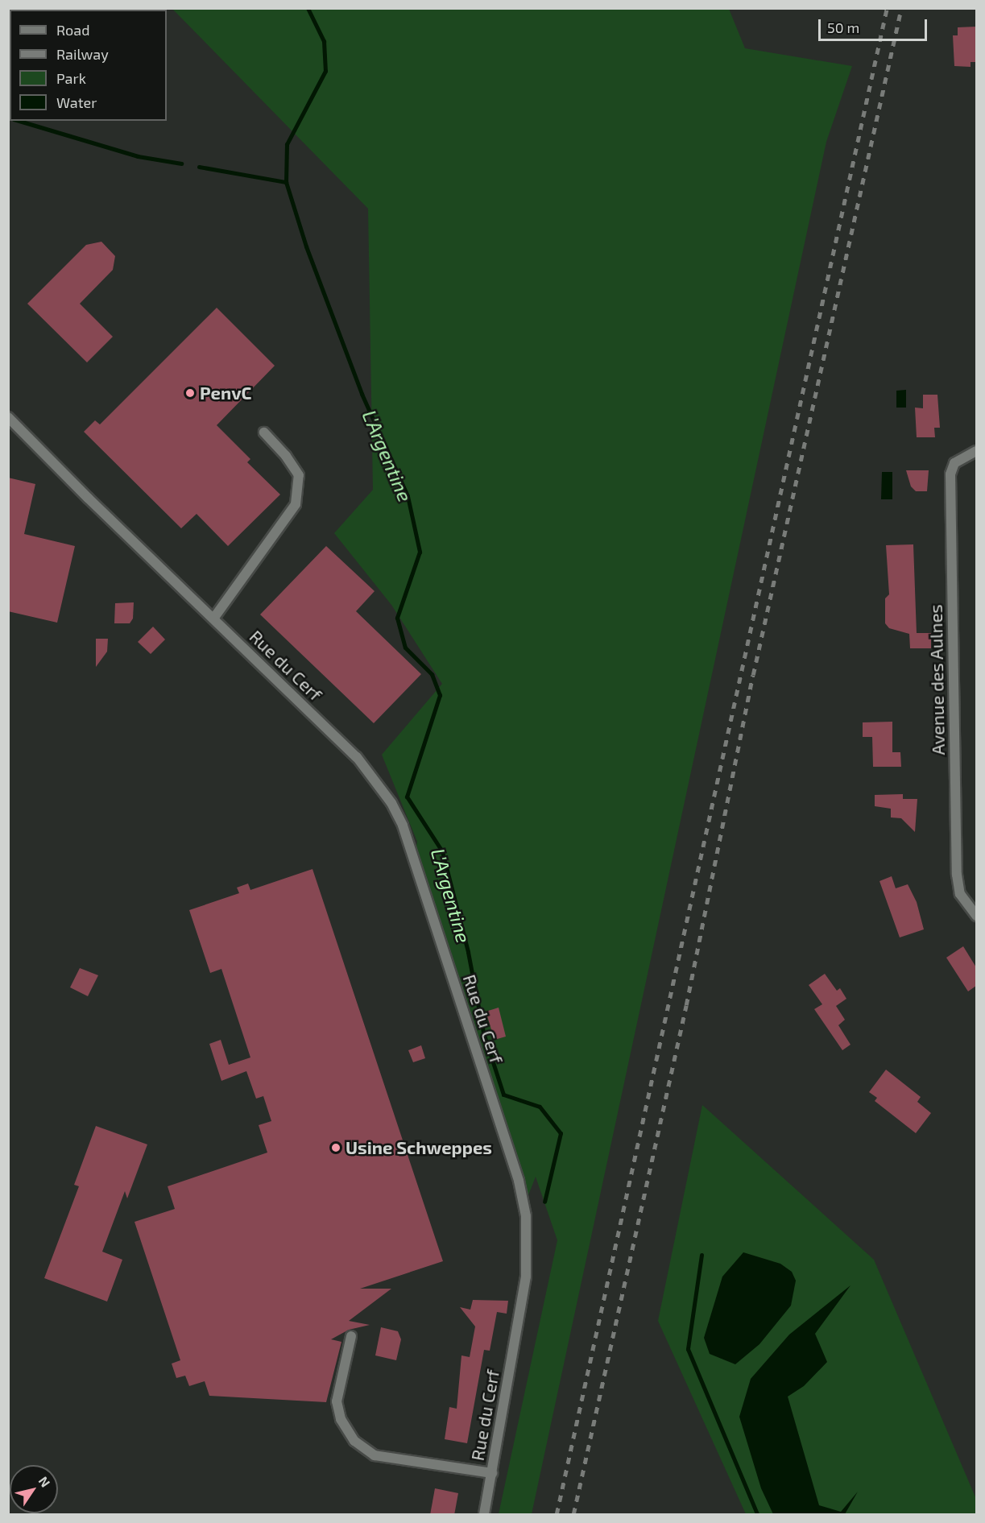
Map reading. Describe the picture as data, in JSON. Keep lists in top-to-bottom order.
{
  "streets": {
    "street": ["Rue du Cerf", "Avenue des Aulnes"]
  },
  "water": ["L'Argentine"],
  "places": ["PenvC", "Usine Schweppes"],
  "legend": [
    "Road",
    "Railway",
    "Park",
    "Water"
  ],
  "scale_bar": "50 m",
  "north": "top right"
}
